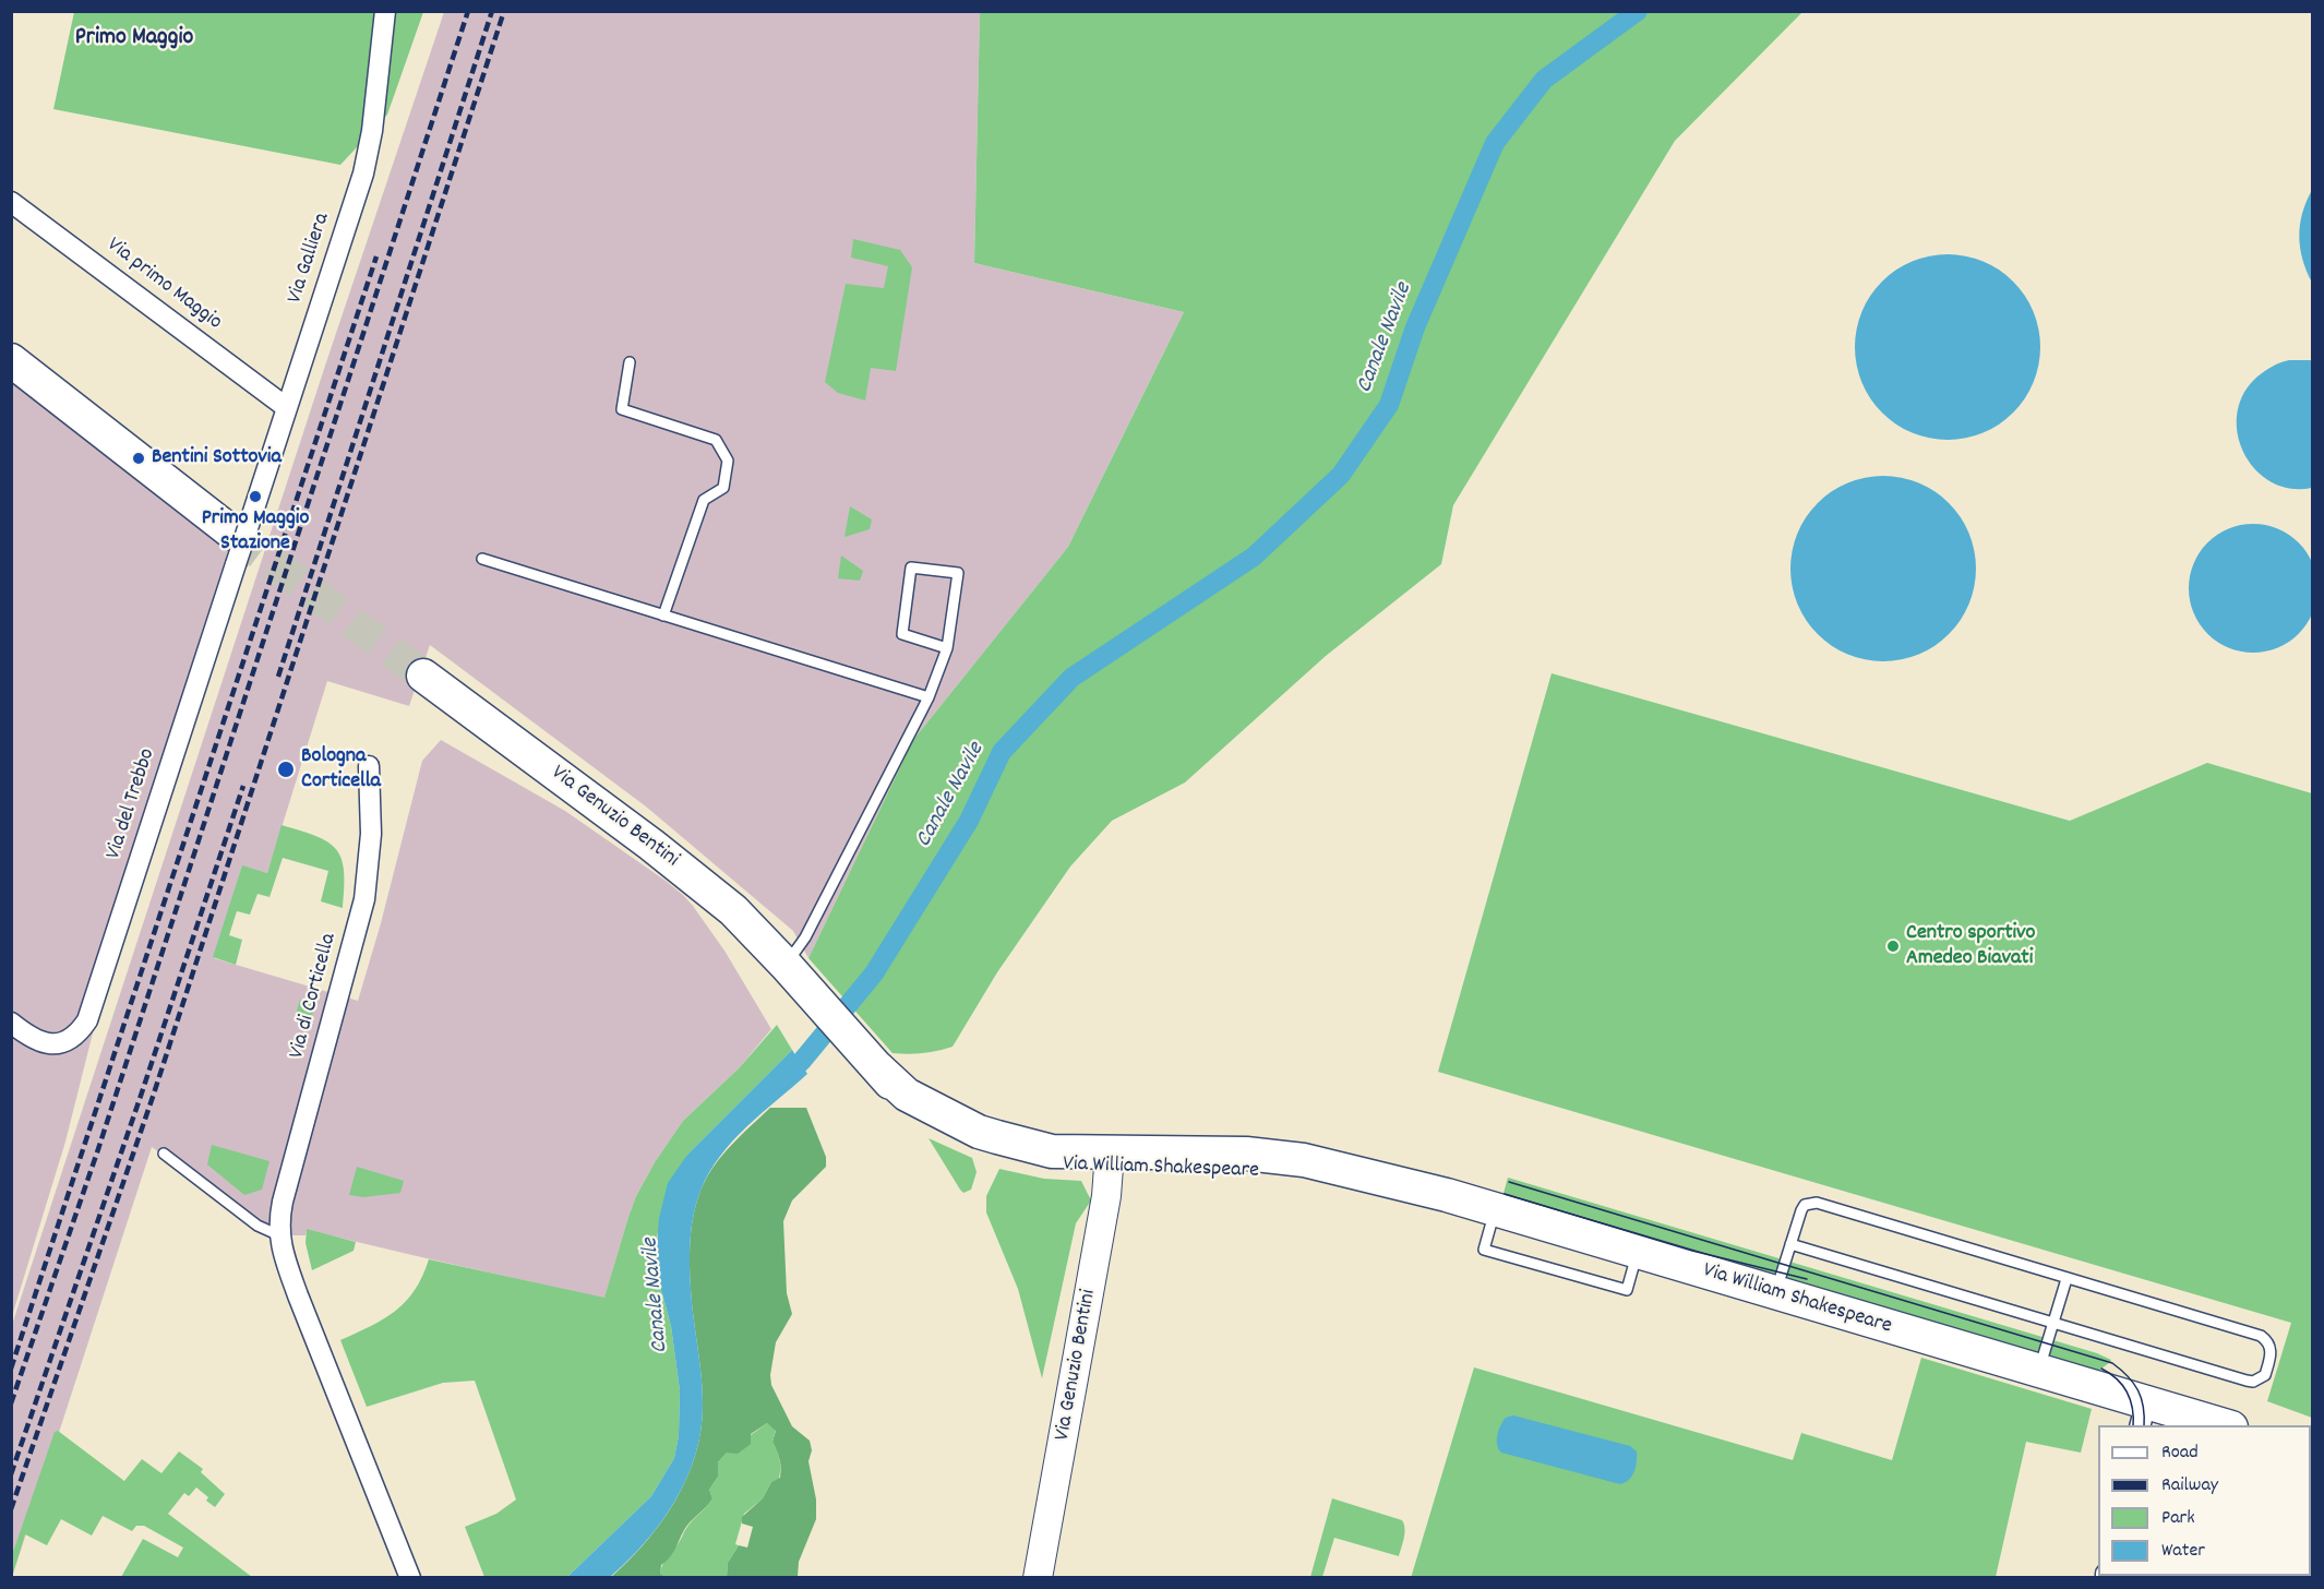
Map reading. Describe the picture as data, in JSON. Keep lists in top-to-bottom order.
{
  "streets": {
    "main road": ["Via Genuzio Bentini", "Via William Shakespeare"],
    "street": [
      "Via Galliera",
      "Via primo Maggio",
      "Via del Trebbo",
      "Via di Corticella"
    ]
  },
  "crossings": [
    ["Via Galliera", "Via primo Maggio"],
    ["Via Galliera", "Via del Trebbo"],
    ["Via Genuzio Bentini", "Via William Shakespeare"]
  ],
  "districts": ["Primo Maggio"],
  "water": ["Canale Navile"],
  "places": [
    "Bentini Sottovia",
    "Primo Maggio Stazione",
    "Bologna Corticella",
    "Centro sportivo Amedeo Biavati"
  ],
  "legend": [
    "Road",
    "Railway",
    "Park",
    "Water"
  ]
}
